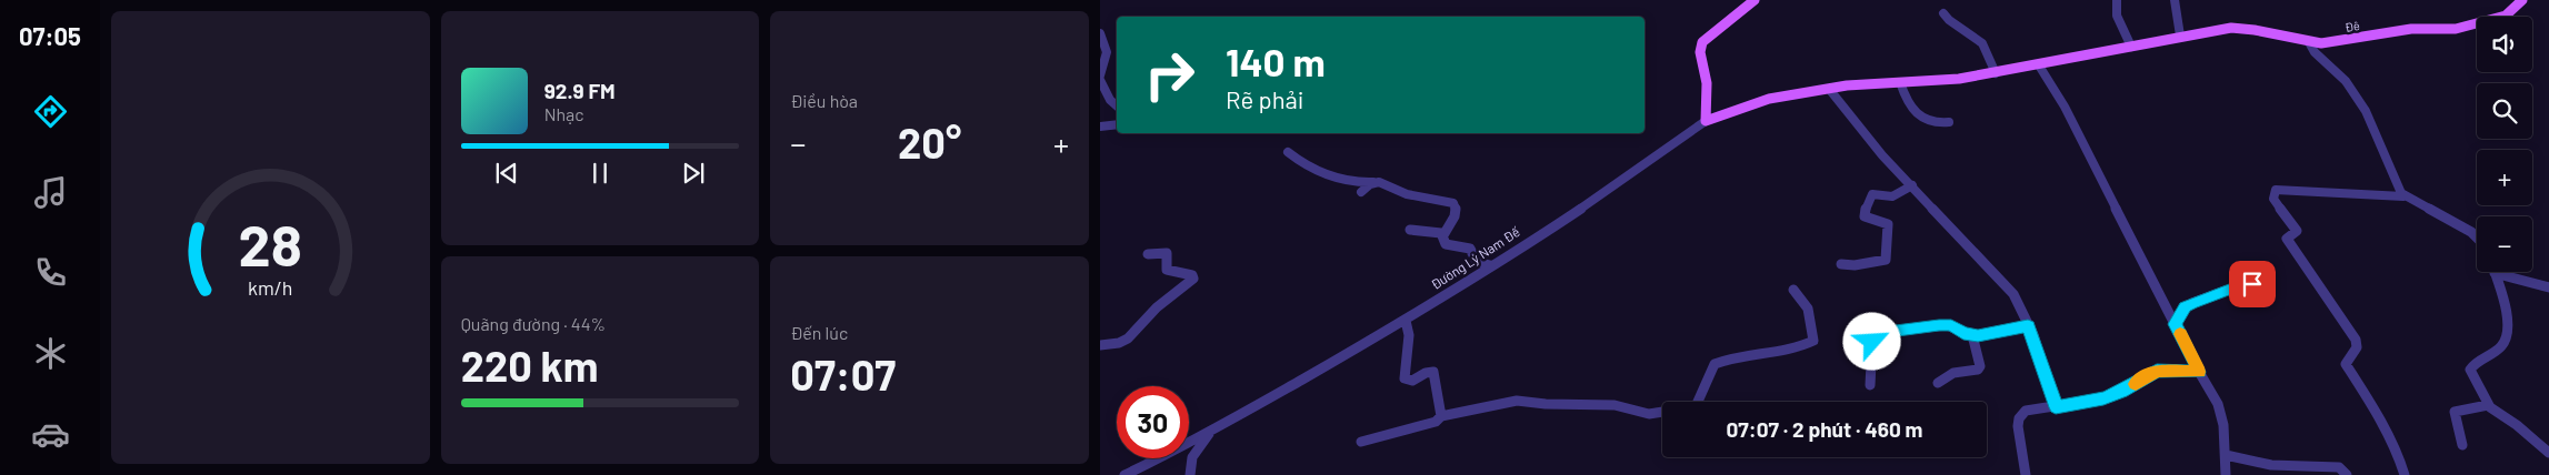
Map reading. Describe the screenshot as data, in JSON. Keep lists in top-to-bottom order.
{
  "streets": {
    "main road": ["Đê"],
    "street": ["Đường Lý Nam Đế"]
  },
  "crossings": [
    ["Đê", "Đường Lý Nam Đế"]
  ],
  "page": {
    "tabs": "07:05",
    "tile": [
      "Điều hòa",
      ["Quãng đường · 44%", "220 km"],
      ["Đến lúc", "07:07"]
    ],
    "map_buttons": ["+", "−"],
    "turn": ["140 m", "Rẽ phải"],
    "song": ["92.9 FM", "Nhạc"],
    "heat": ["−", "20°", "+"],
    "limit": "30",
    "trip": "07:07 · 2 phút · 460 m",
    "gauge": ["28", "km/h"]
  }
}
